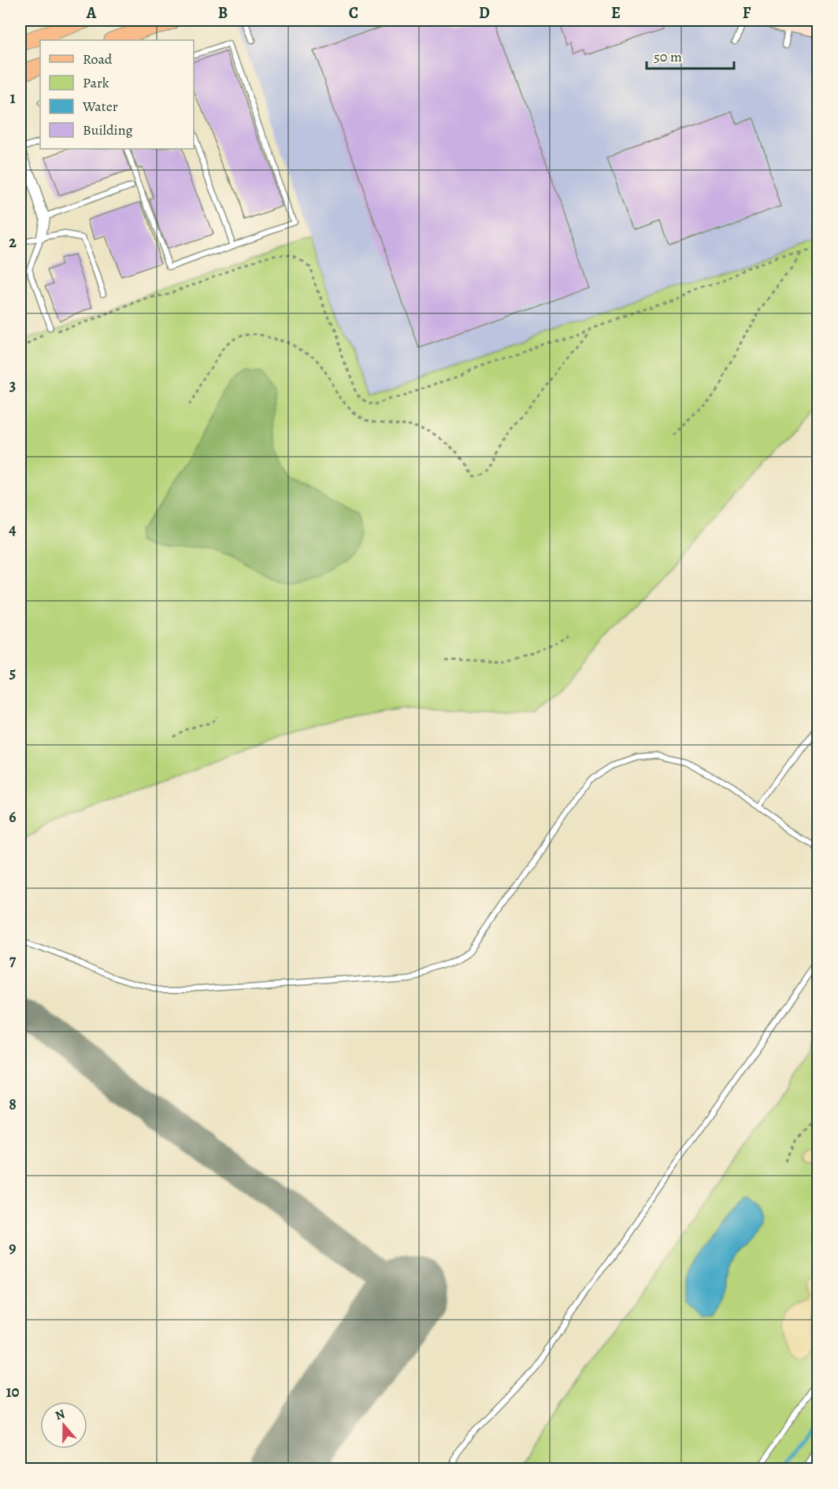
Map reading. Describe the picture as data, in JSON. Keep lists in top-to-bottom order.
{
  "legend": [
    "Road",
    "Park",
    "Water",
    "Building"
  ],
  "scale_bar": "50 m",
  "north": "top",
  "grid": {
    "columns": [
      "A",
      "B",
      "C",
      "D",
      "E",
      "F"
    ],
    "rows": [
      "1",
      "2",
      "3",
      "4",
      "5",
      "6",
      "7",
      "8",
      "9",
      "10"
    ]
  }
}
